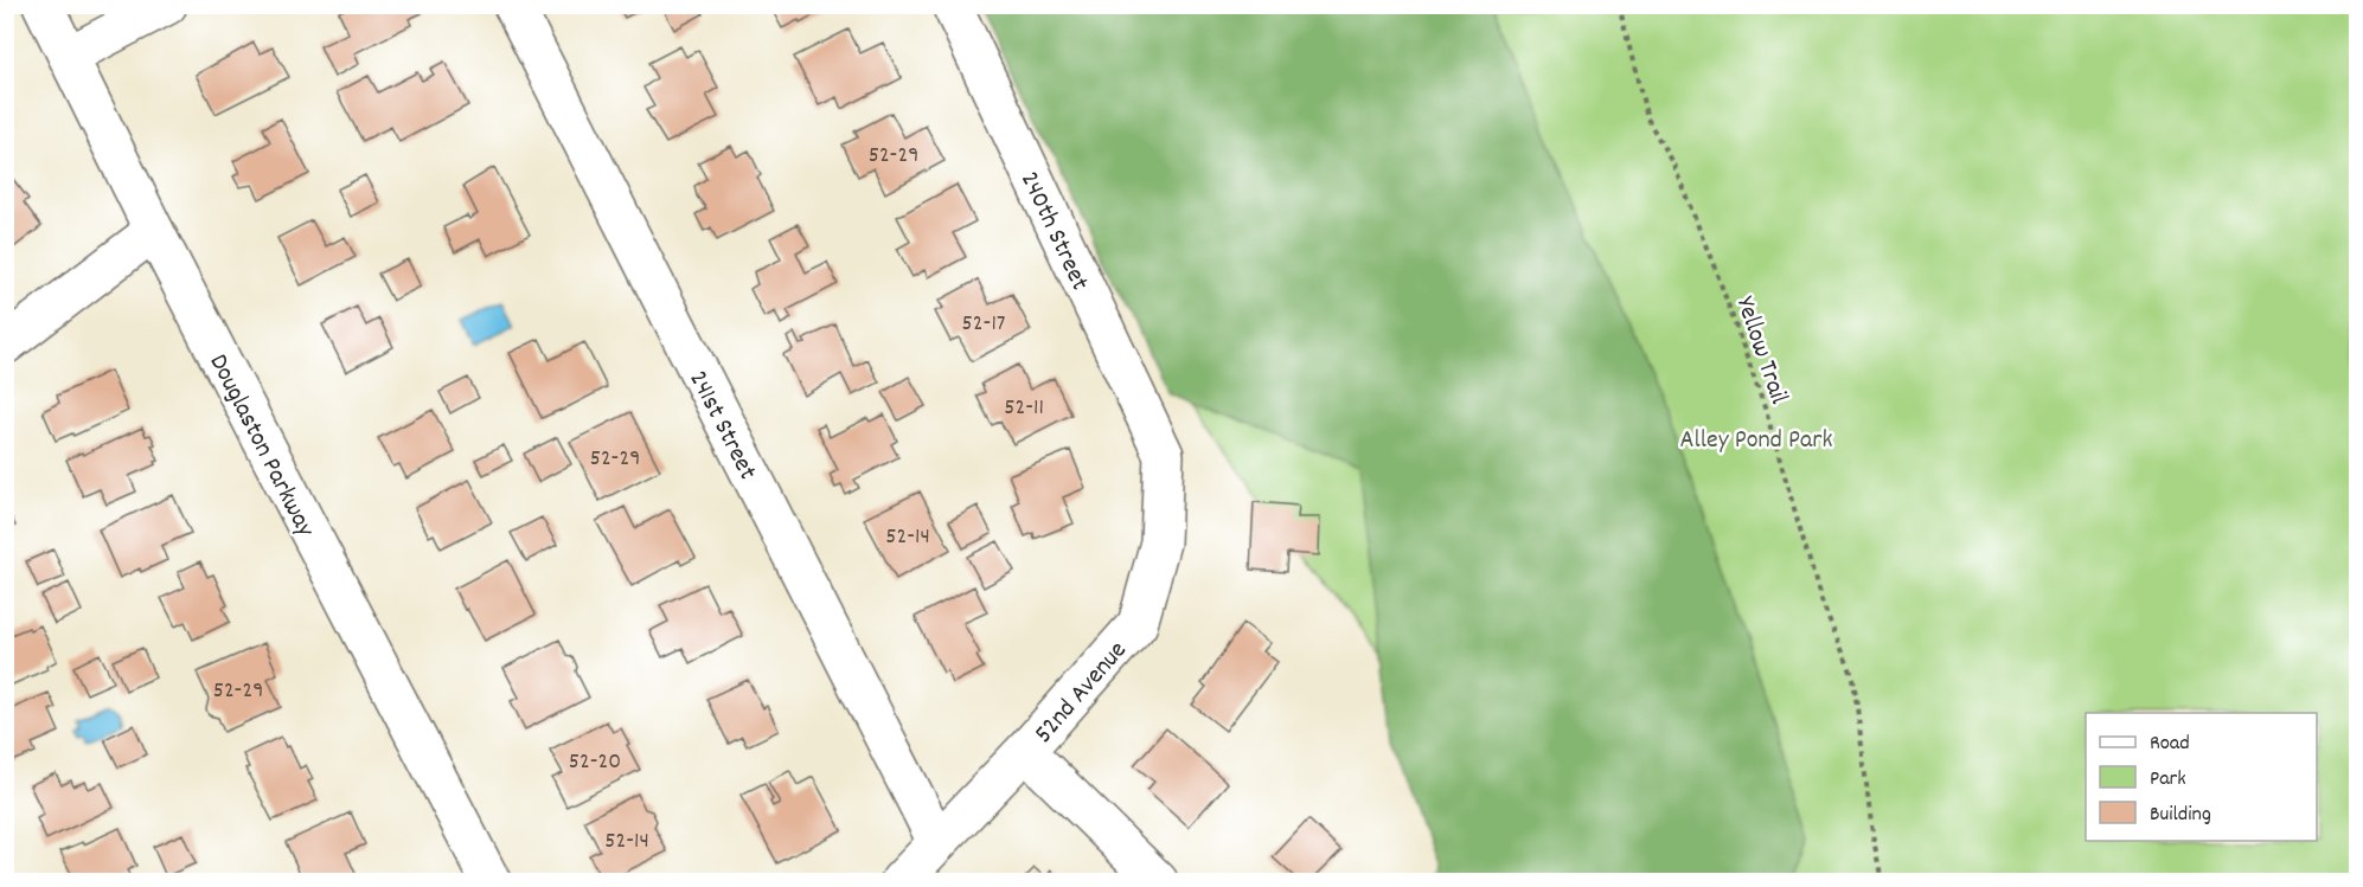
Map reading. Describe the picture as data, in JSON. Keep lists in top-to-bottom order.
{
  "streets": {
    "street": [
      "240th Street",
      "241st Street",
      "Douglaston Parkway",
      "52nd Avenue"
    ],
    "path": ["Yellow Trail"]
  },
  "crossings": [
    ["240th Street", "52nd Avenue"],
    ["241st Street", "52nd Avenue"]
  ],
  "parks": ["Alley Pond Park"],
  "house_numbers": [
    "52-29",
    "52-17",
    "52-11",
    "52-29",
    "52-14",
    "52-29",
    "52-20",
    "52-14"
  ],
  "legend": ["Road", "Park", "Building"]
}
